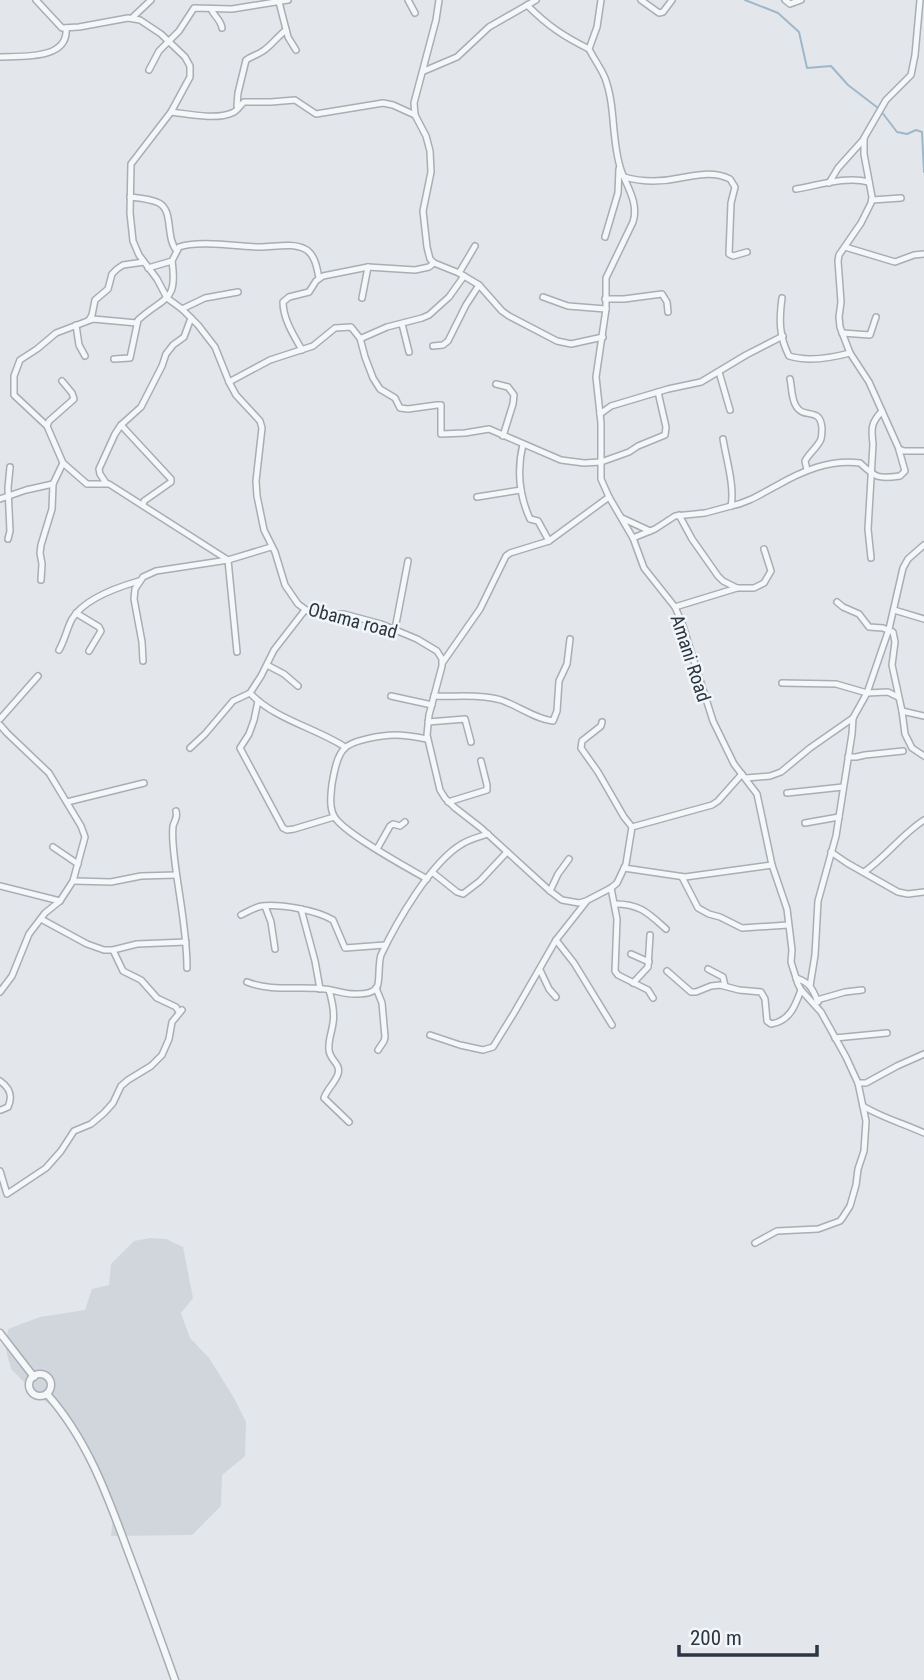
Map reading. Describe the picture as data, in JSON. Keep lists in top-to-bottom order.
{
  "streets": {
    "street": ["Obama road", "Amani Road"]
  },
  "scale_bar": "200 m"
}
